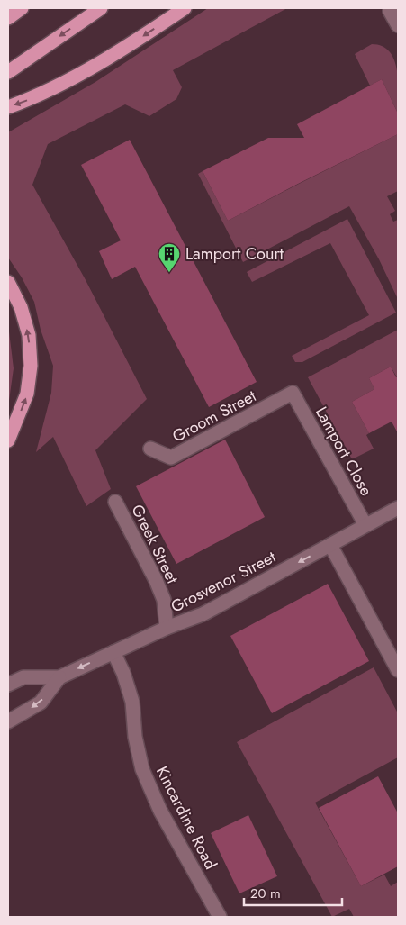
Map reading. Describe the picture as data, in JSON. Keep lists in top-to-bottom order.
{
  "streets": {
    "street": [
      "Groom Street",
      "Lamport Close",
      "Greek Street",
      "Grosvenor Street",
      "Kincardine Road"
    ]
  },
  "crossings": [
    ["Groom Street", "Lamport Close"],
    ["Lamport Close", "Grosvenor Street"],
    ["Greek Street", "Grosvenor Street"],
    ["Grosvenor Street", "Kincardine Road"]
  ],
  "one_way": ["Grosvenor Street"],
  "places": {
    "building": ["Lamport Court"]
  },
  "scale_bar": "20 m"
}
